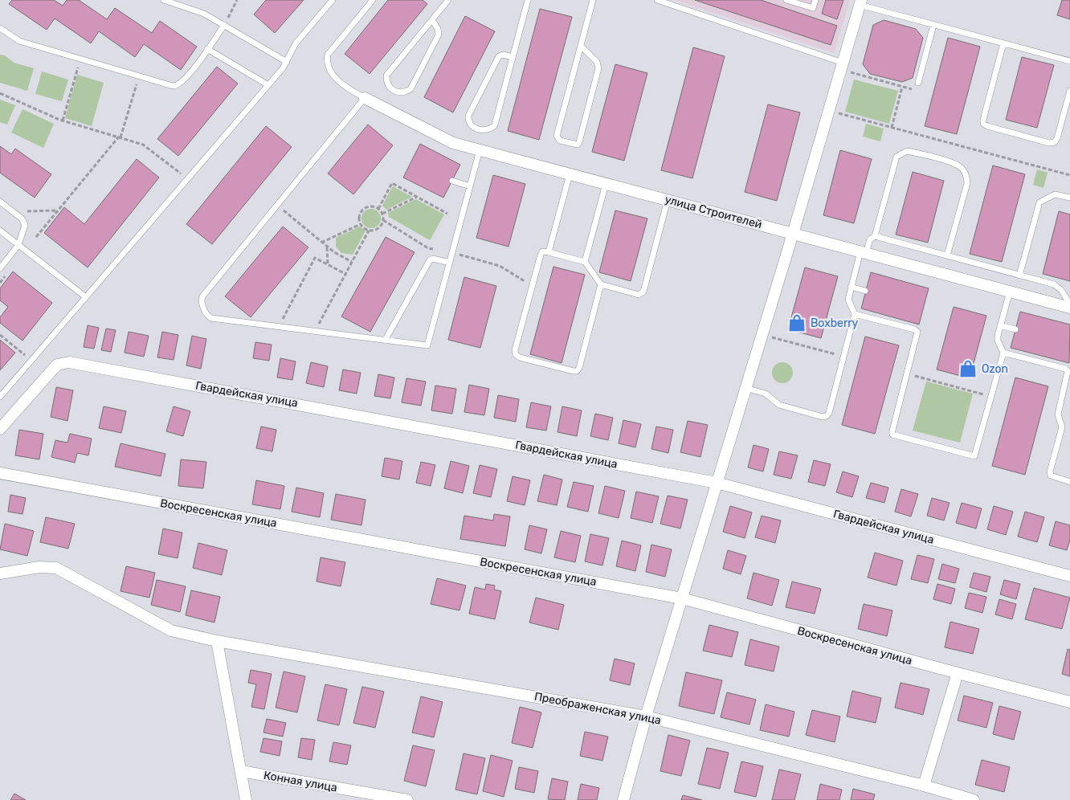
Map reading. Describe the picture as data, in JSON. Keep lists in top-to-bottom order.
{
  "streets": {
    "street": [
      "улица Строителей",
      "Гвардейская улица",
      "Воскресенская улица",
      "Преображенская улица",
      "Конная улица"
    ]
  },
  "places": {
    "shop": ["Boxberry", "Ozon"]
  }
}
